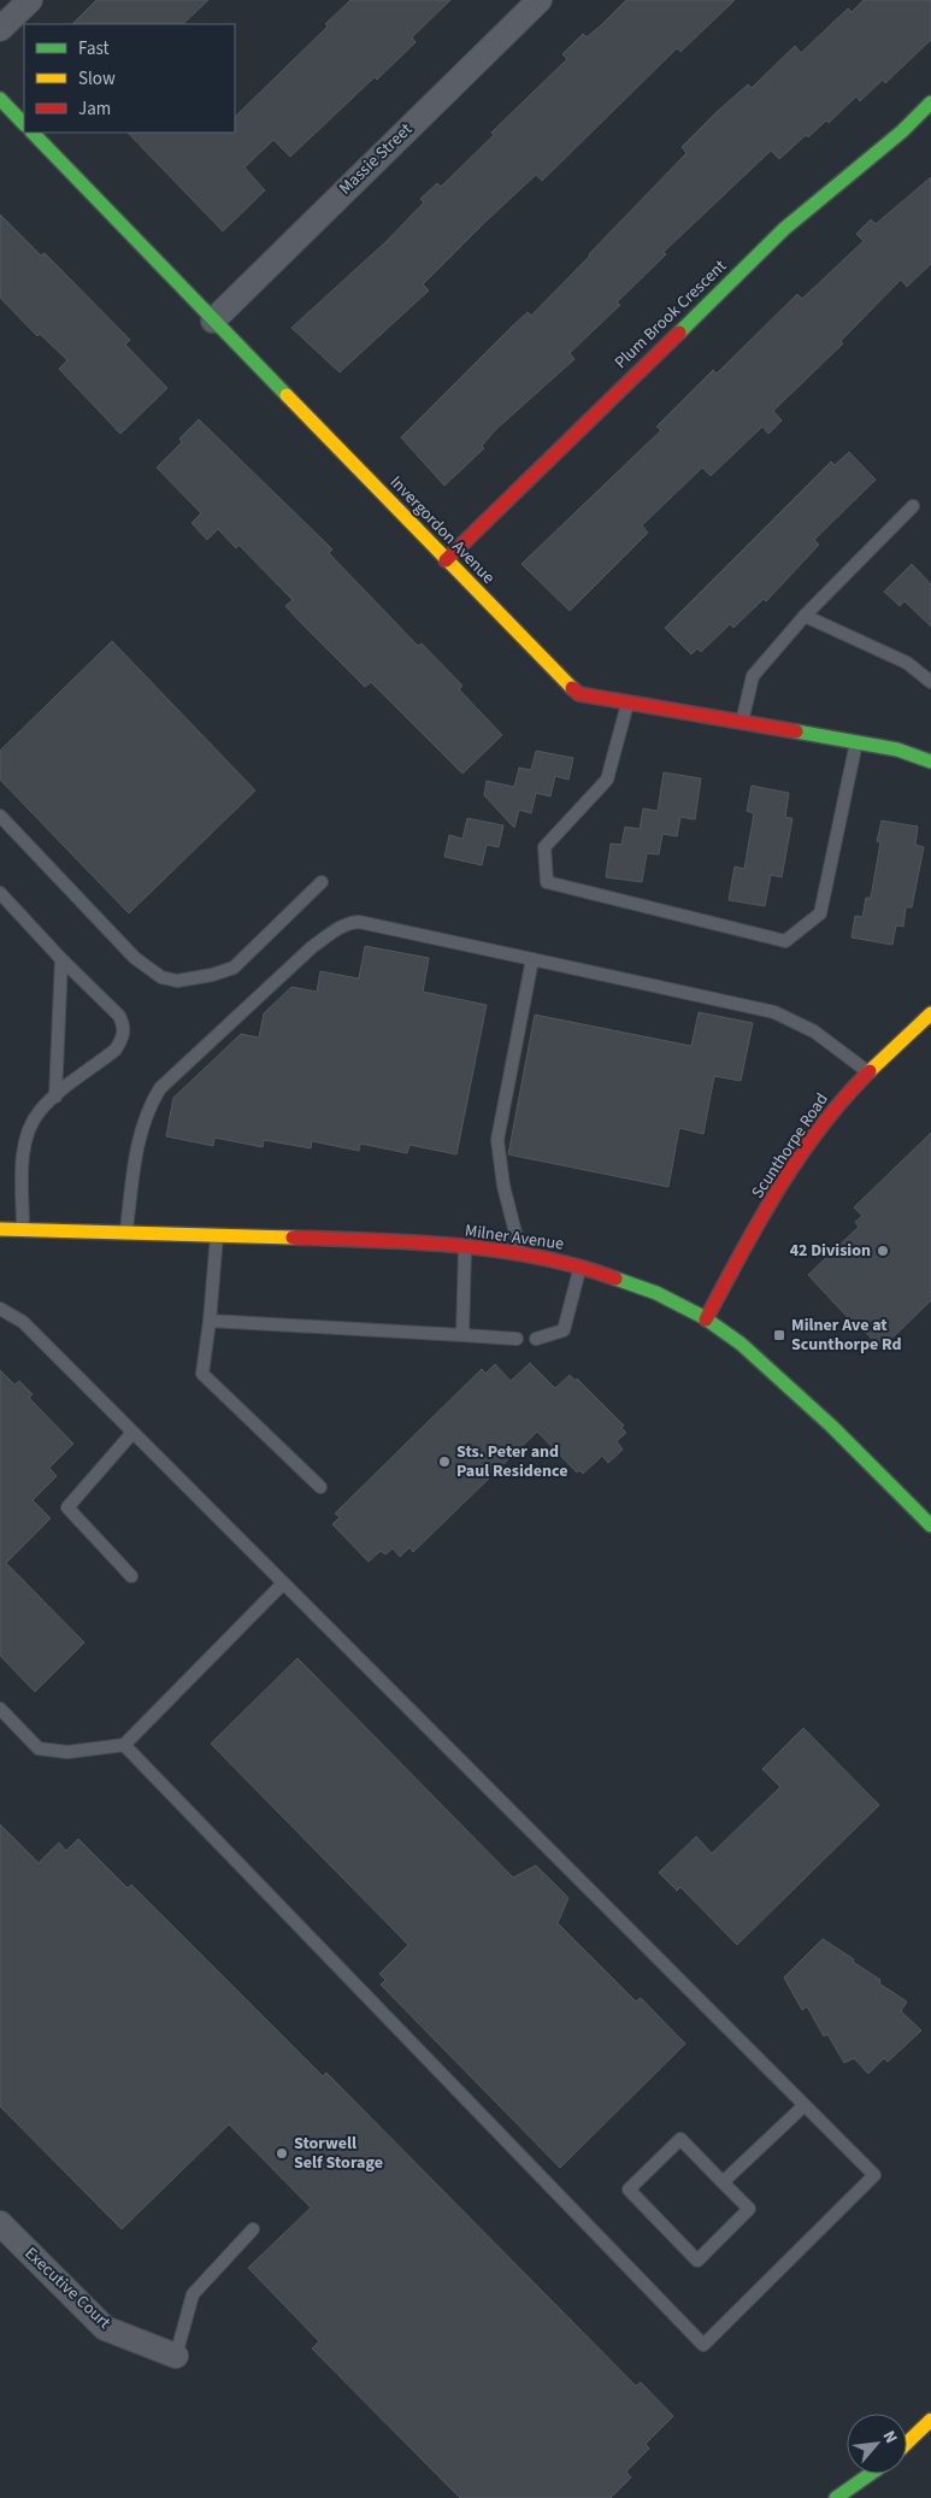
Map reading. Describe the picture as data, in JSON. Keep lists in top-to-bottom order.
{
  "streets": {
    "main road": [
      "Plum Brook Crescent",
      "Invergordon Avenue",
      "Scunthorpe Road",
      "Milner Avenue"
    ],
    "street": ["Massie Street", "Executive Court"]
  },
  "crossings": [
    ["Massie Street", "Invergordon Avenue"],
    ["Plum Brook Crescent", "Invergordon Avenue"],
    ["Scunthorpe Road", "Milner Avenue"]
  ],
  "places": {
    "other": ["42 Division", "Sts. Peter and Paul Residence", "Storwell Self Storage"],
    "transit": ["Milner Ave at Scunthorpe Rd"]
  },
  "legend": ["Fast", "Slow", "Jam"],
  "north": "top right"
}
